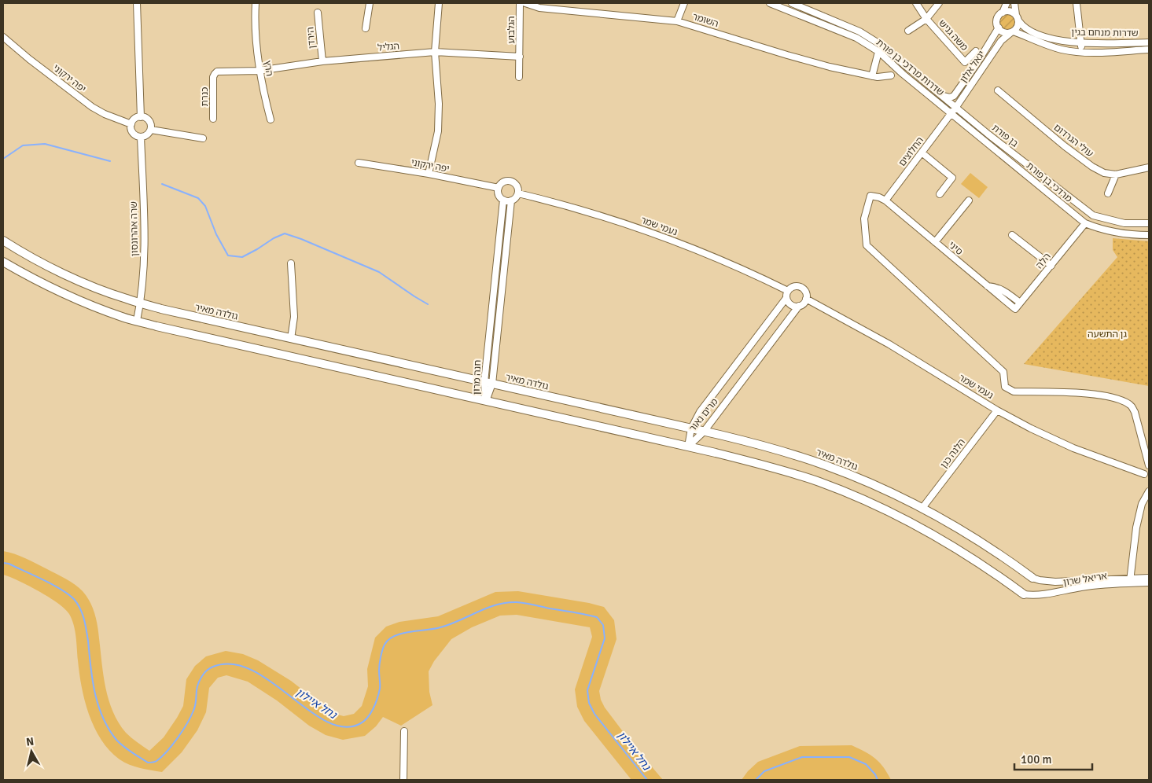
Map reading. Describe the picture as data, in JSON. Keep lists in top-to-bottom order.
{
  "streets": {
    "main road": ["גולדה מאיר"],
    "street": [
      "השומר",
      "הגלבוע",
      "שדרות מנחם בגין",
      "משה גניש",
      "הירדן",
      "הגליל",
      "יגאל אלון",
      "שדרות מרדכי בן פורת",
      "הרץ",
      "יפה ירקוני",
      "כנרת",
      "בן פורת",
      "עולי הגרדום",
      "החלוצים",
      "מרדכי בן פורת",
      "נעמי שמר",
      "שרה אהרונסון",
      "סיני",
      "הלה",
      "חנה מרון",
      "מרים נאור",
      "הלנה כגן",
      "אריאל שרון"
    ]
  },
  "crossings": [
    ["הגלבוע", "הגליל"],
    ["שדרות מנחם בגין", "יגאל אלון"],
    ["משה גניש", "יגאל אלון"],
    ["הירדן", "הגליל"],
    ["הגליל", "הרץ"],
    ["הגליל", "כנרת"],
    ["יגאל אלון", "שדרות מרדכי בן פורת"],
    ["יגאל אלון", "בן פורת"],
    ["יגאל אלון", "החלוצים"],
    ["יגאל אלון", "מרדכי בן פורת"],
    ["שדרות מרדכי בן פורת", "בן פורת"],
    ["שדרות מרדכי בן פורת", "החלוצים"],
    ["שדרות מרדכי בן פורת", "מרדכי בן פורת"],
    ["הרץ", "כנרת"],
    ["יפה ירקוני", "נעמי שמר"],
    ["יפה ירקוני", "שרה אהרונסון"],
    ["יפה ירקוני", "חנה מרון"],
    ["בן פורת", "החלוצים"],
    ["בן פורת", "מרדכי בן פורת"],
    ["החלוצים", "מרדכי בן פורת"],
    ["החלוצים", "סיני"],
    ["מרדכי בן פורת", "הלה"],
    ["נעמי שמר", "חנה מרון"],
    ["נעמי שמר", "מרים נאור"],
    ["נעמי שמר", "הלנה כגן"],
    ["שרה אהרונסון", "גולדה מאיר"],
    ["סיני", "הלה"],
    ["גולדה מאיר", "חנה מרון"],
    ["גולדה מאיר", "מרים נאור"],
    ["גולדה מאיר", "הלנה כגן"],
    ["גולדה מאיר", "אריאל שרון"]
  ],
  "water": ["נחל איילון"],
  "parks": ["גן התשעה"],
  "scale_bar": "100 m",
  "north": "top"
}
